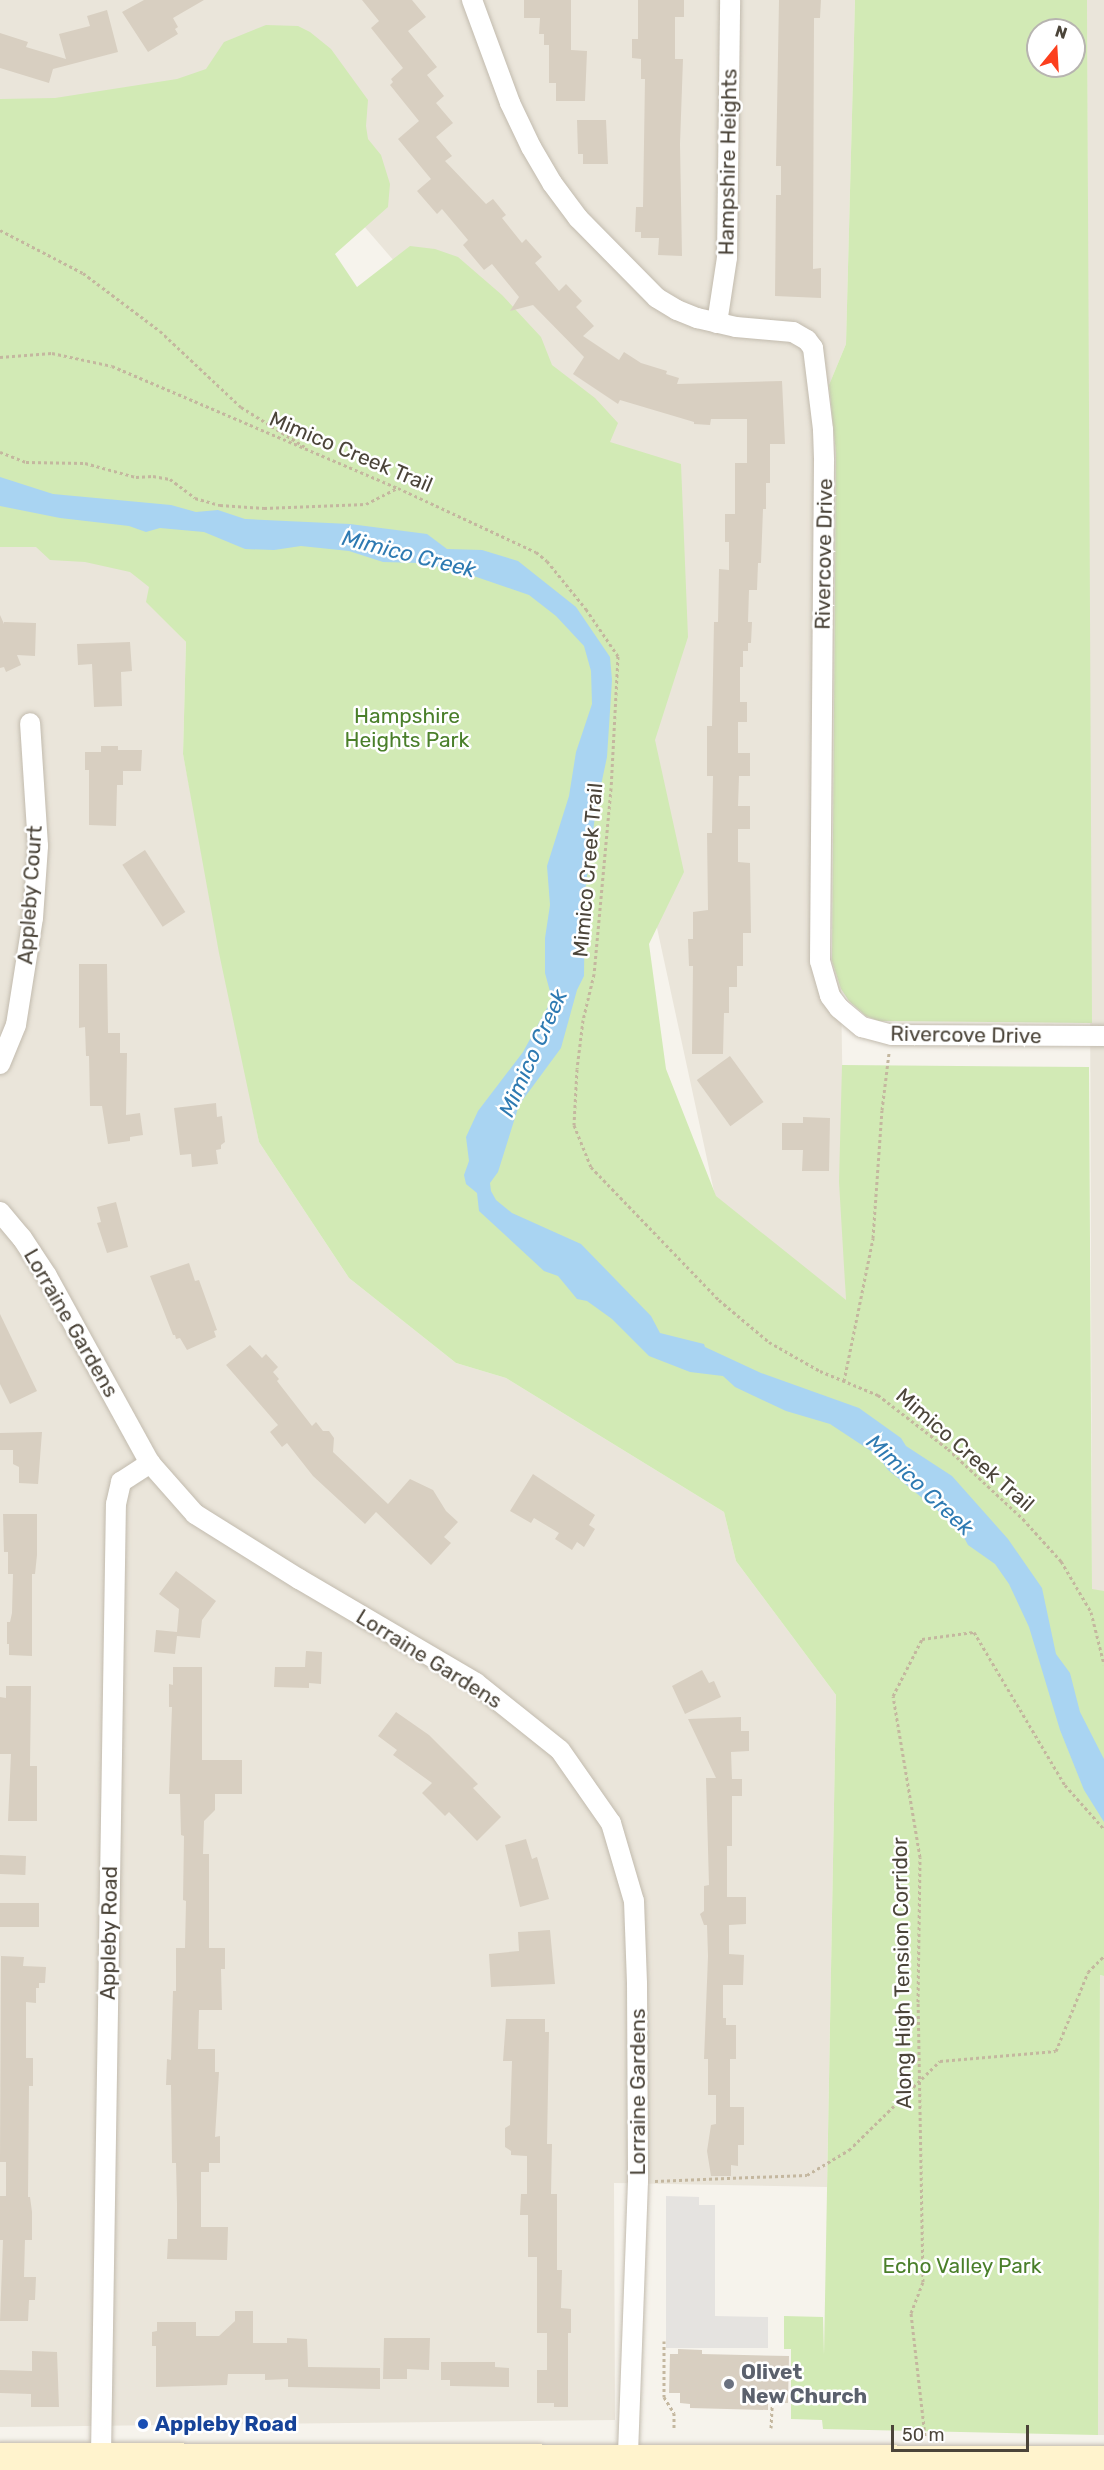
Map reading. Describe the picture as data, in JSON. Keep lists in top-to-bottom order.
{
  "streets": {
    "street": [
      "Hampshire Heights",
      "Rivercove Drive",
      "Appleby Court",
      "Lorraine Gardens",
      "Appleby Road"
    ],
    "path": ["Mimico Creek Trail", "Along High Tension Corridor"]
  },
  "crossings": [
    ["Hampshire Heights", "Rivercove Drive"],
    ["Lorraine Gardens", "Appleby Road"]
  ],
  "water": ["Mimico Creek"],
  "parks": ["Hampshire Heights Park", "Echo Valley Park"],
  "places": ["Olivet New Church", "Appleby Road"],
  "scale_bar": "50 m",
  "north": "top"
}
